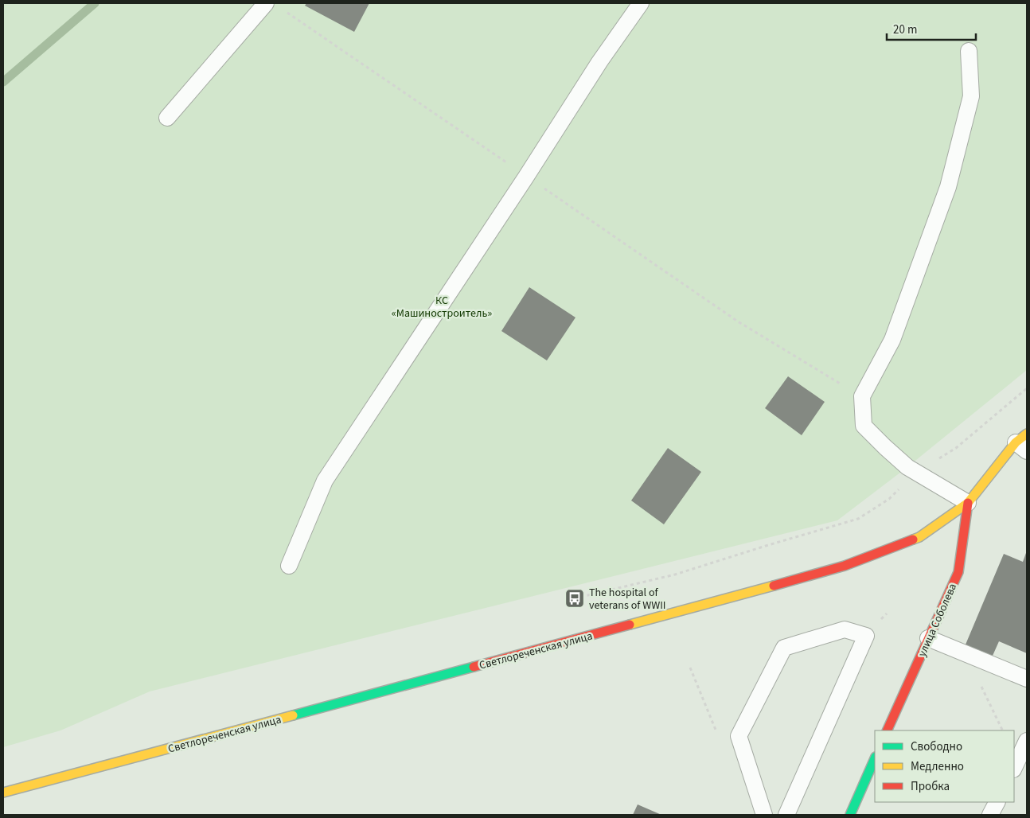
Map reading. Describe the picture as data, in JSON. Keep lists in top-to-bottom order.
{
  "streets": {
    "main road": ["улица Соболева", "Светлореченская улица"]
  },
  "crossings": [
    ["улица Соболева", "Светлореченская улица"]
  ],
  "parks": ["КС «Машиностроитель»"],
  "places": {
    "bus stop": ["The hospital of veterans of WWII"]
  },
  "legend": ["Свободно", "Медленно", "Пробка"],
  "scale_bar": "20 m"
}
